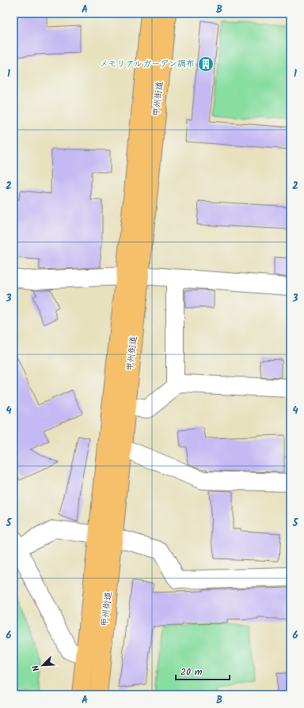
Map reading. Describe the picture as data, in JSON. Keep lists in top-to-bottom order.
{
  "streets": {
    "highway": ["甲州街道"]
  },
  "places": {
    "building": ["メモリアルガーデン調布"]
  },
  "scale_bar": "20 m",
  "north": "bottom left",
  "grid": {
    "columns": ["A", "B"],
    "rows": [
      "1",
      "2",
      "3",
      "4",
      "5",
      "6"
    ]
  }
}
